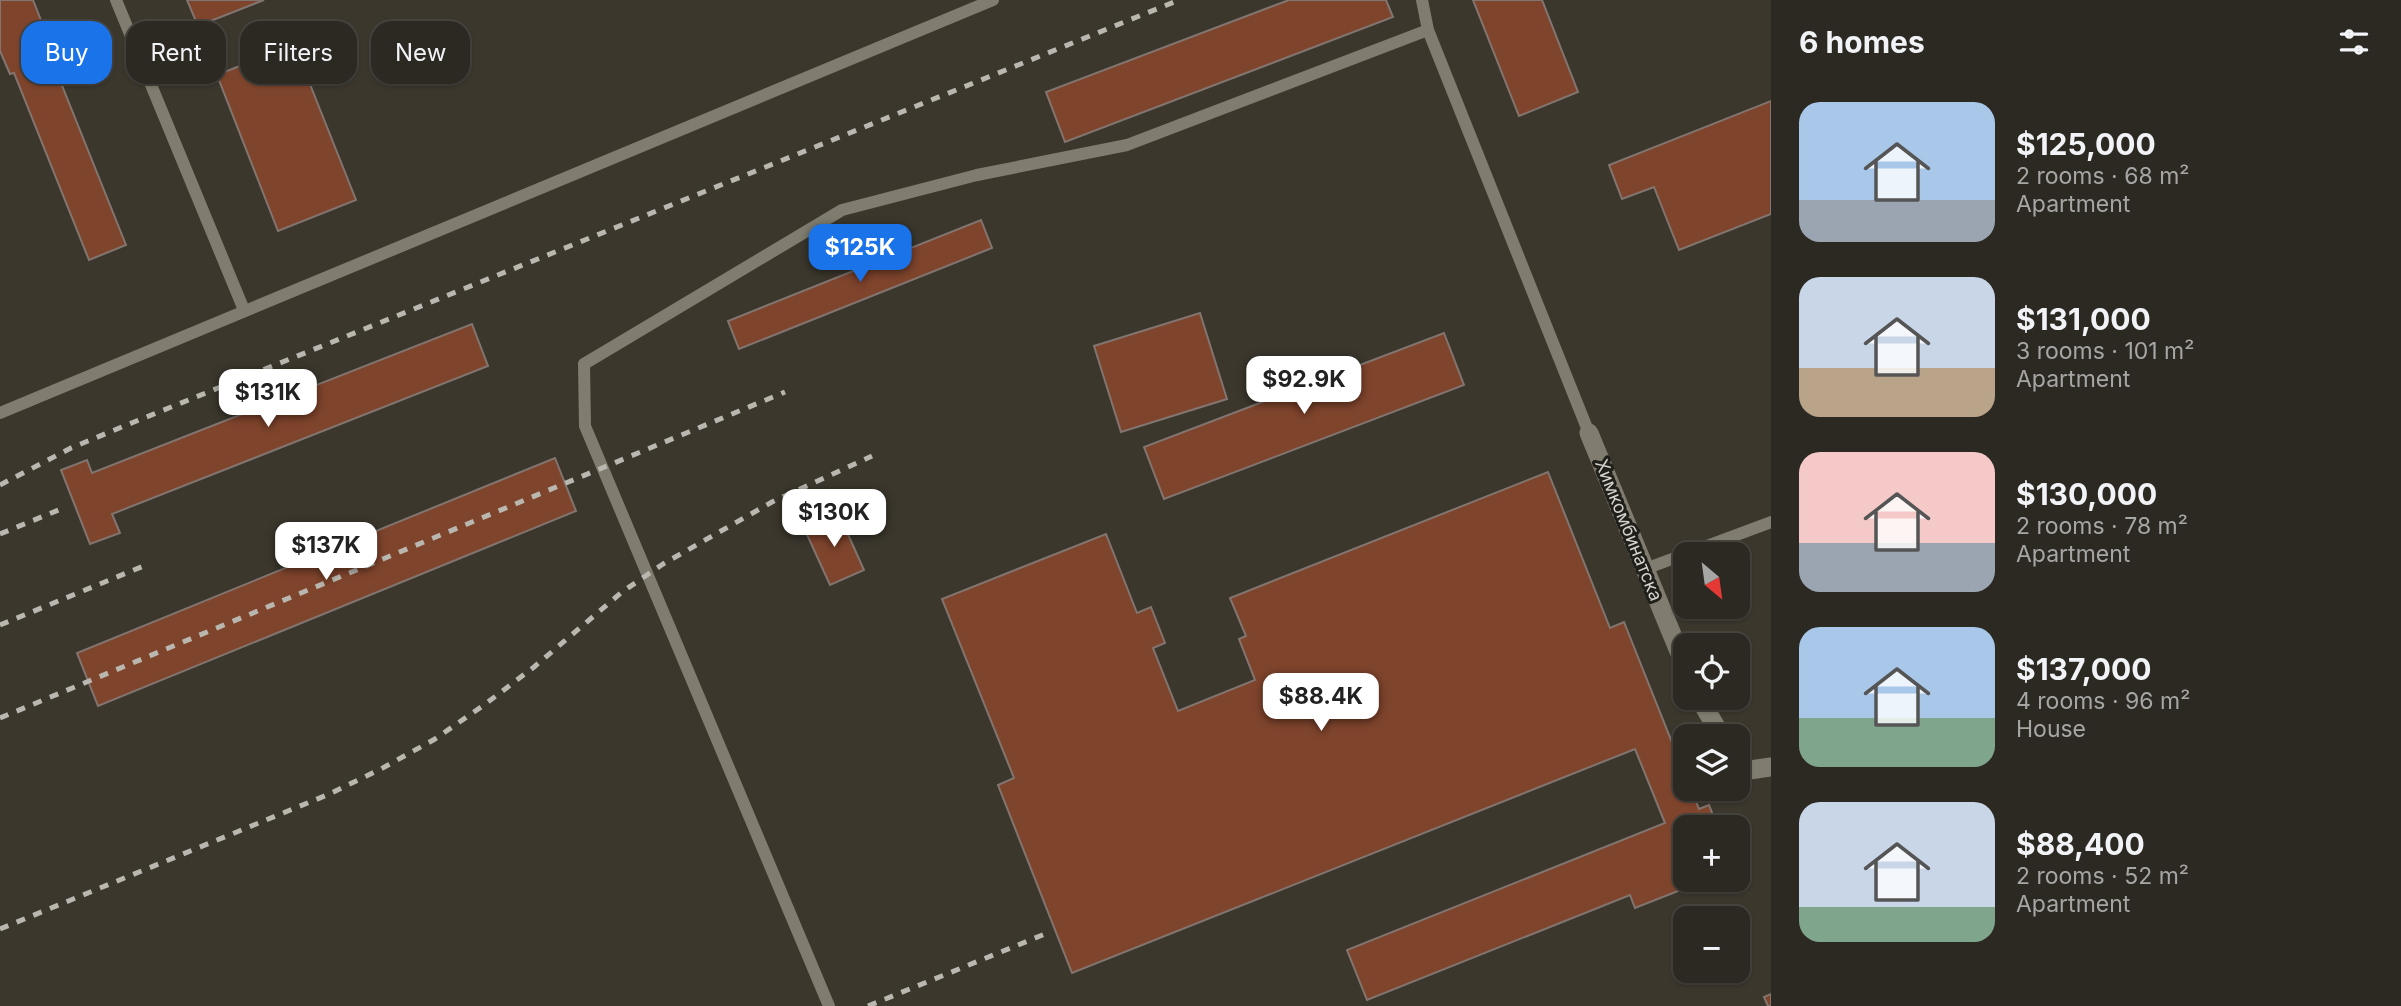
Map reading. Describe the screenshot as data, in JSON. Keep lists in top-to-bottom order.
{
  "streets": {
    "street": ["Химкомбинатска"]
  },
  "north": "bottom right",
  "page": {
    "heading": "6 homes",
    "chip": [
      "Buy",
      "Rent",
      "Filters",
      "New"
    ],
    "list": [
      {
        "name": "$125,000",
        "note": "2 rooms · 68 m² · Apartment"
      },
      {
        "name": "$131,000",
        "note": "3 rooms · 101 m² · Apartment"
      },
      {
        "name": "$130,000",
        "note": "2 rooms · 78 m² · Apartment"
      },
      {
        "name": "$137,000",
        "note": "4 rooms · 96 m² · House"
      },
      {
        "name": "$88,400",
        "note": "2 rooms · 52 m² · Apartment"
      }
    ],
    "price": [
      "$125K",
      "$92.9K",
      "$131K",
      "$130K",
      "$137K",
      "$88.4K"
    ],
    "map_buttons": ["+", "−"]
  }
}
